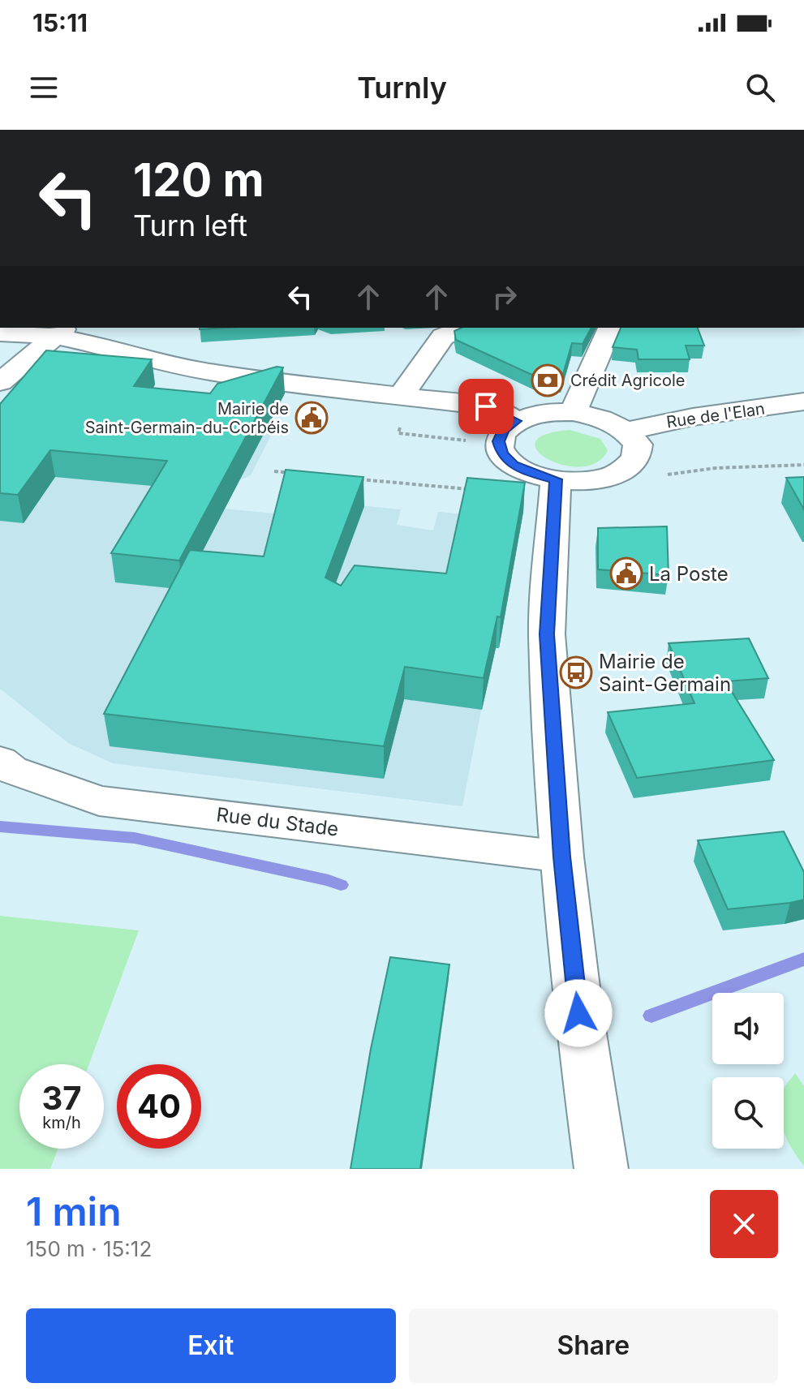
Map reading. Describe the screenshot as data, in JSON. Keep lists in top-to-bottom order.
{
  "streets": {
    "street": ["Rue de l'Elan", "Rue du Stade"]
  },
  "places": {
    "bank": ["Crédit Agricole"],
    "public building": ["Mairie de Saint-Germain-du-Corbéis", "La Poste"],
    "bus stop": ["Mairie de Saint-Germain"]
  },
  "page": {
    "status": "15:11",
    "header": "Turnly",
    "turn": ["120 m", "Turn left"],
    "speed": "37 km/h",
    "limit": "40",
    "heading": ["1 min", "150 m · 15:12"],
    "buttons": ["Exit", "Share"]
  }
}
